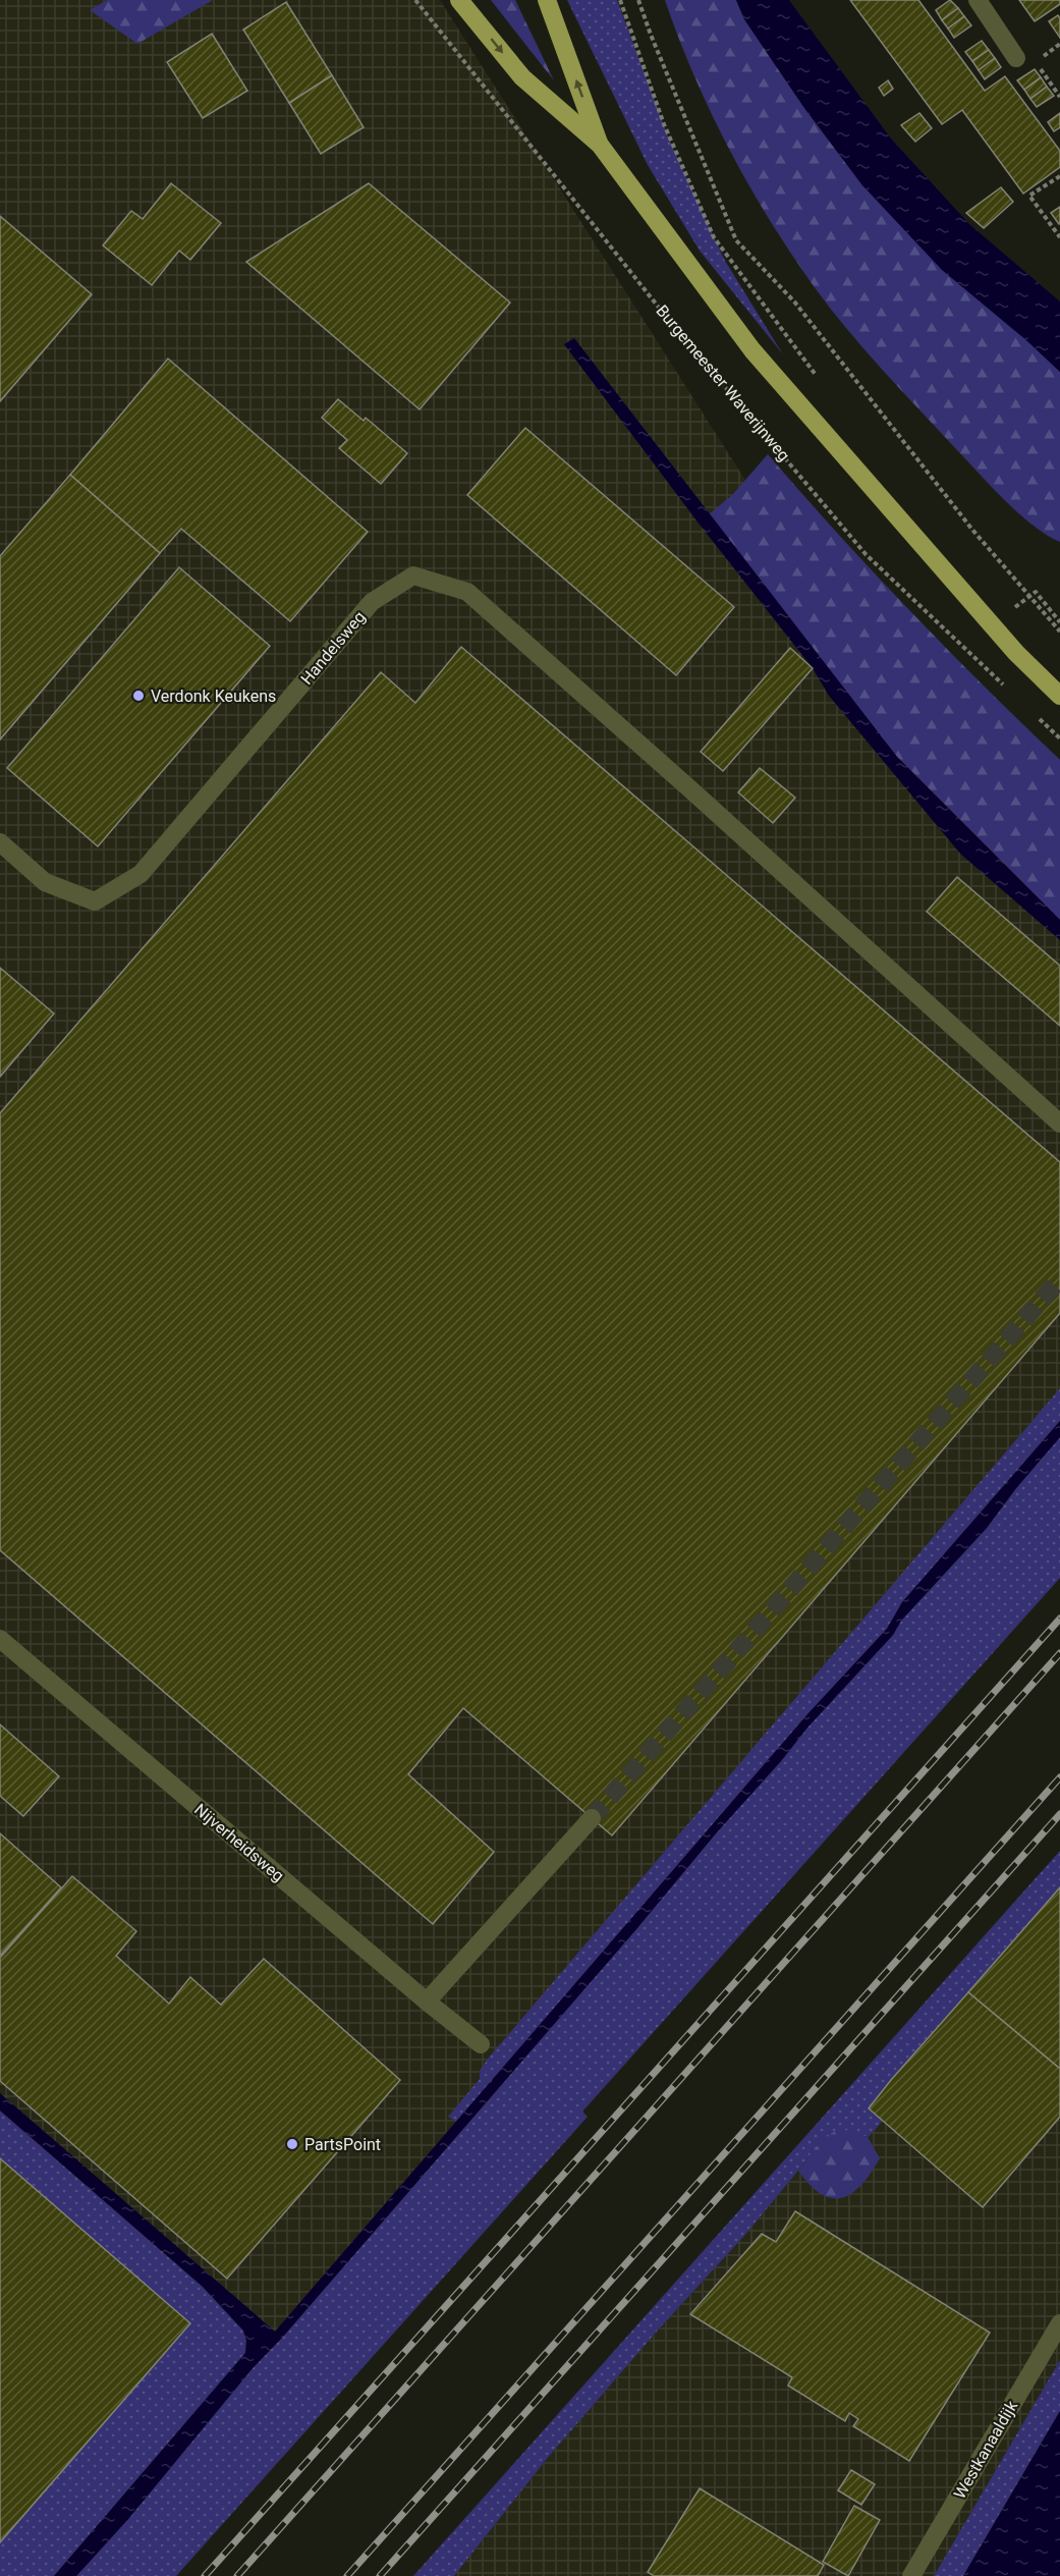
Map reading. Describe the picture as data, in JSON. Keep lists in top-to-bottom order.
{
  "streets": {
    "street": ["Handelsweg", "Nijverheidsweg", "Westkanaaldijk"],
    "path": ["Burgemeester Waverijnweg"]
  },
  "places": ["Verdonk Keukens", "PartsPoint"]
}
